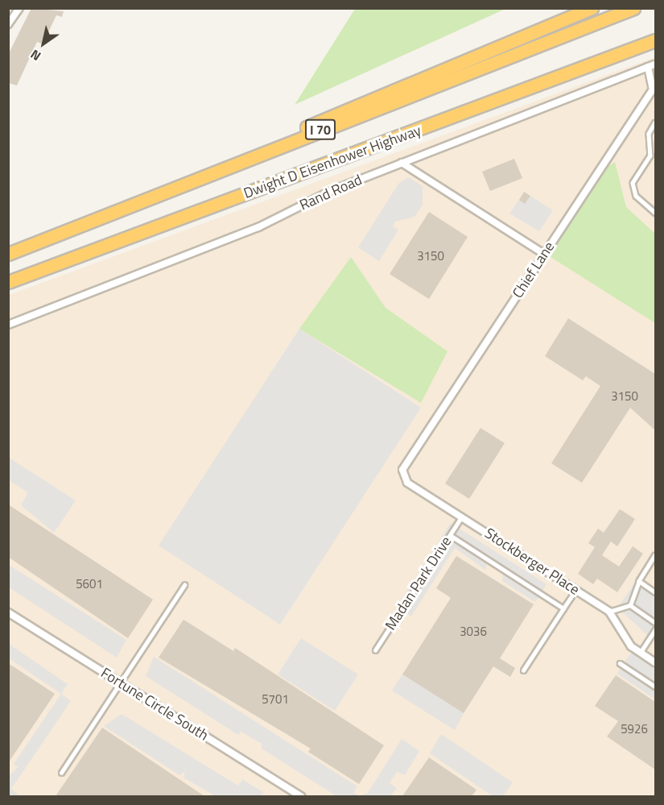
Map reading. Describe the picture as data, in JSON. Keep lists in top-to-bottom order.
{
  "streets": {
    "highway": ["I 70", "Dwight D Eisenhower Highway"],
    "street": [
      "Rand Road",
      "Chief Lane",
      "Stockberger Place",
      "Fortune Circle South"
    ],
    "lane": ["Madan Park Drive"]
  },
  "crossings": [
    ["Rand Road", "Chief Lane"],
    ["Chief Lane", "Stockberger Place"],
    ["Stockberger Place", "Madan Park Drive"]
  ],
  "house_numbers": [
    "3150",
    "3150",
    "5601",
    "3036",
    "5701",
    "5926"
  ],
  "north": "bottom left"
}
